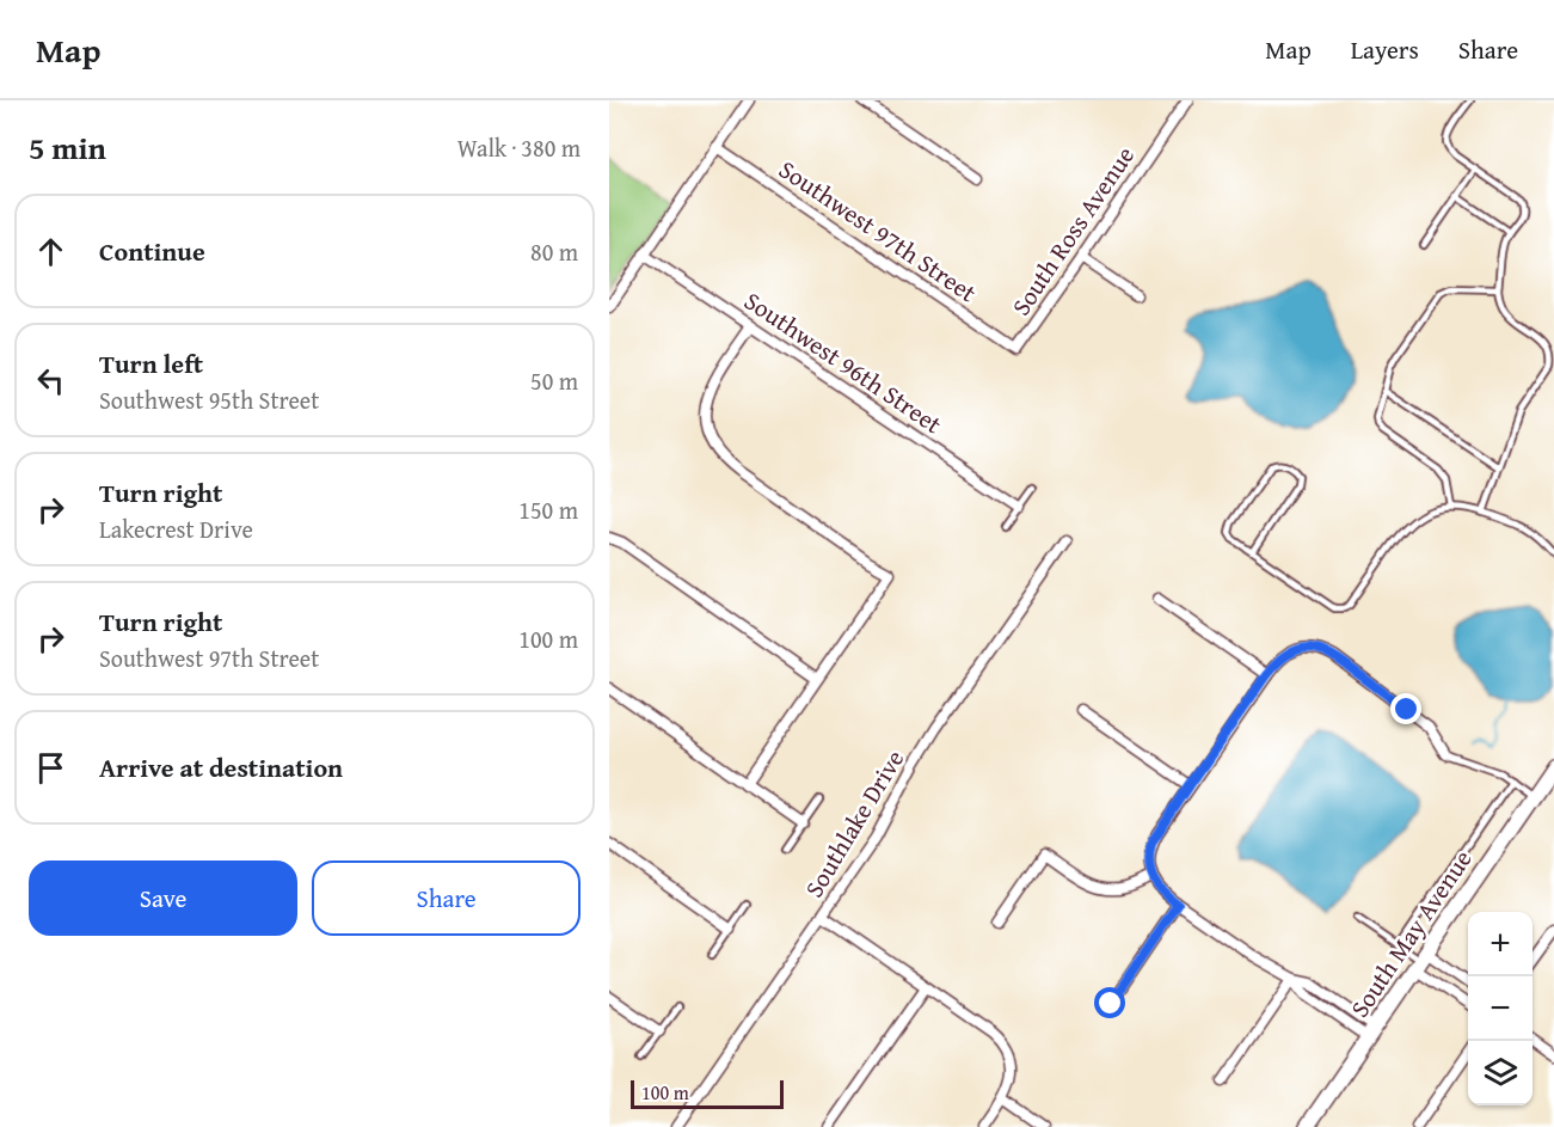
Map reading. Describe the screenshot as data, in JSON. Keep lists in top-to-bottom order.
{
  "streets": {
    "main road": ["South May Avenue"],
    "street": [
      "Southwest 97th Street",
      "South Ross Avenue",
      "Southwest 96th Street",
      "Southlake Drive"
    ]
  },
  "crossings": [
    ["Southwest 97th Street", "South Ross Avenue"]
  ],
  "scale_bar": "100 m",
  "page": {
    "header": "Map",
    "nav": ["Map", "Layers", "Share"],
    "heading": ["5 min", "Walk · 380 m"],
    "list": [
      ["Continue", "80 m"],
      ["Turn left", "Southwest 95th Street", "50 m"],
      ["Turn right", "Lakecrest Drive", "150 m"],
      ["Turn right", "Southwest 97th Street", "100 m"],
      "Arrive at destination"
    ],
    "buttons": ["Save", "Share"],
    "map_buttons": ["+", "−"],
    "scale": "100 m"
  }
}
